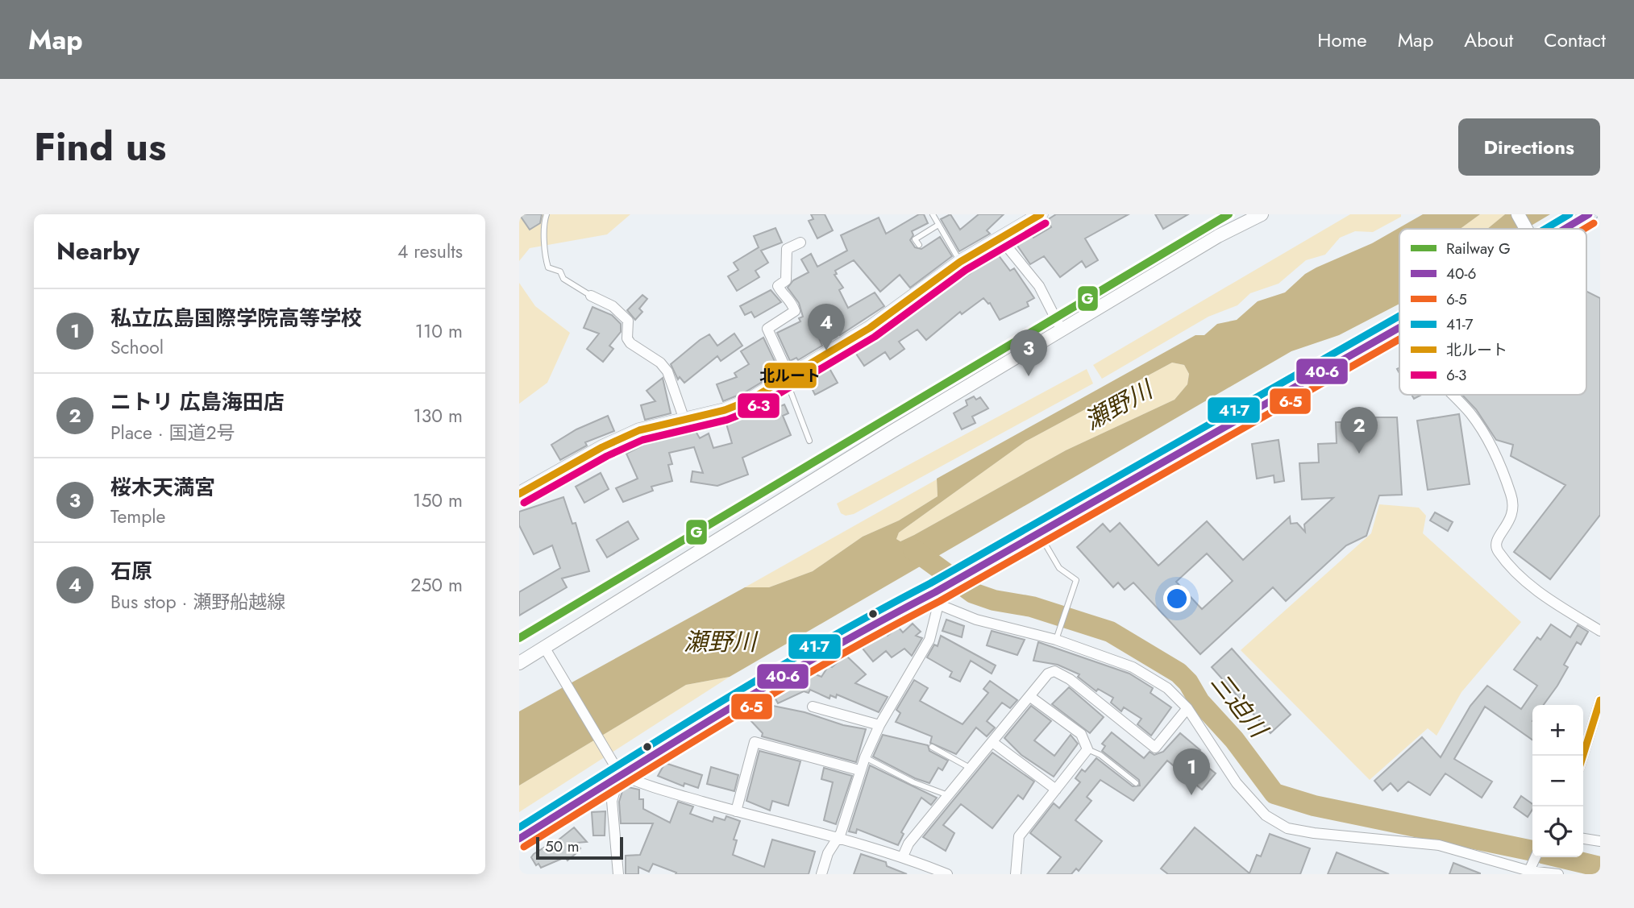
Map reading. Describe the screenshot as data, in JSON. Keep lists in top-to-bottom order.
{
  "water": ["瀬野川", "三迫川"],
  "lines": [
    "rail line G",
    "transit line 40-6",
    "transit line 41-7",
    "transit line 北ルート",
    "transit line 6-5",
    "transit line 6-3"
  ],
  "legend": [
    "Railway G",
    "40-6",
    "6-5",
    "41-7",
    "北ルート",
    "6-3"
  ],
  "scale_bar": "50 m",
  "page": {
    "header": "Map",
    "nav": [
      "Home",
      "Map",
      "About",
      "Contact"
    ],
    "title": "Find us",
    "buttons": "Directions",
    "heading": ["Nearby", "4 results"],
    "list": [
      {
        "mark": "1",
        "name": "私立広島国際学院高等学校",
        "note": "School",
        "value": "110 m"
      },
      {
        "mark": "2",
        "name": "ニトリ 広島海田店",
        "note": "Place · 国道2号",
        "value": "130 m"
      },
      {
        "mark": "3",
        "name": "桜木天満宮",
        "note": "Temple",
        "value": "150 m"
      },
      {
        "mark": "4",
        "name": "石原",
        "note": "Bus stop · 瀬野船越線",
        "value": "250 m"
      }
    ],
    "pins": [
      "4",
      "3",
      "2",
      "1"
    ],
    "map_buttons": ["+", "−"],
    "scale": "50 m"
  }
}
